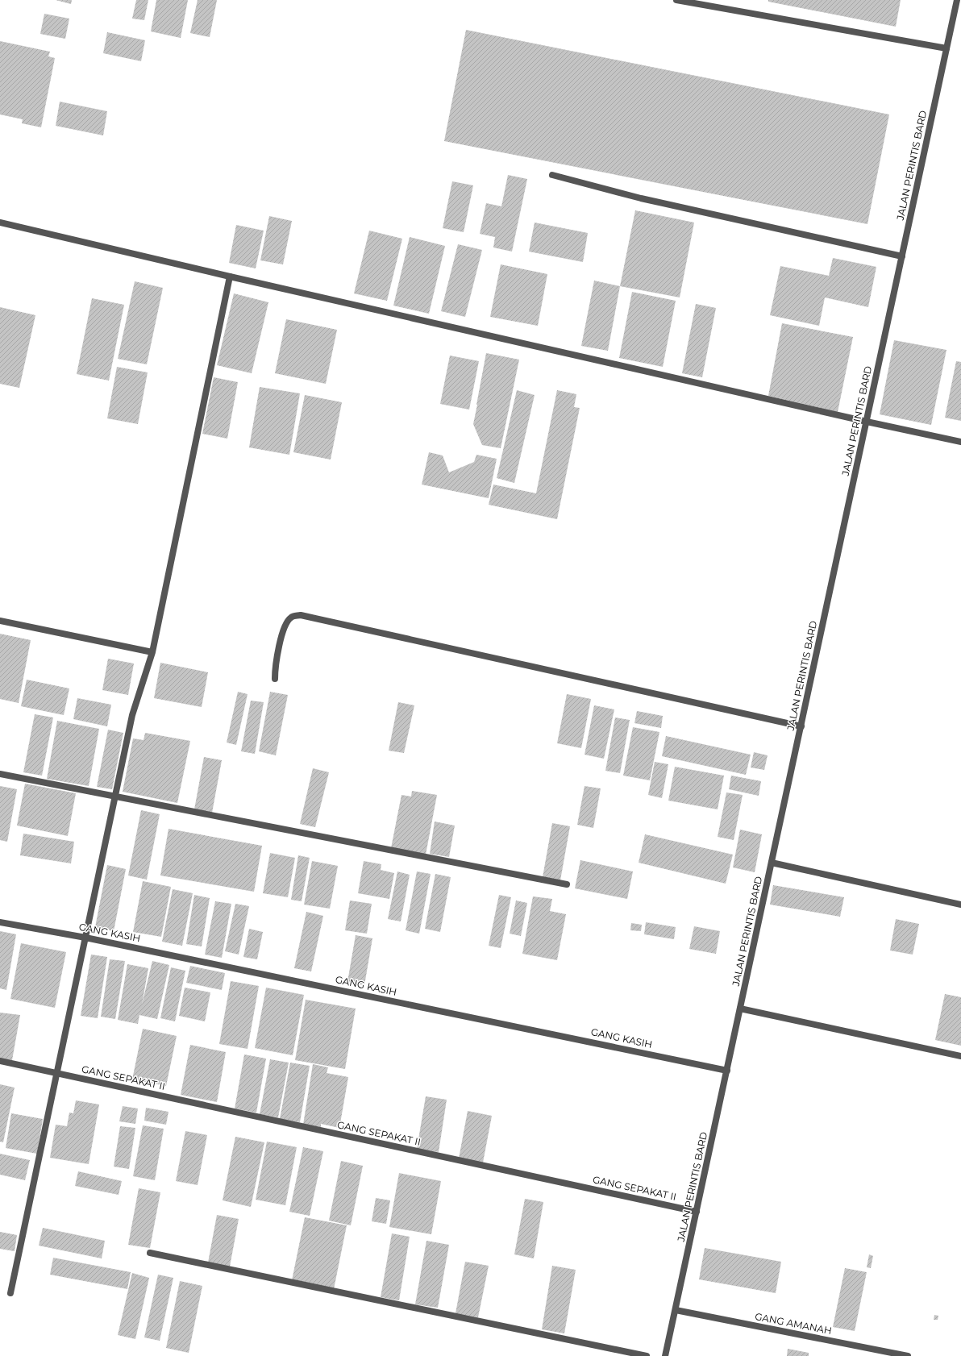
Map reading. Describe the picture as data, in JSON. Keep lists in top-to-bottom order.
{
  "streets": {
    "street": [
      "JALAN PERINTIS BARD",
      "GANG KASIH",
      "GANG SEPAKAT II",
      "GANG AMANAH"
    ]
  },
  "crossings": [
    ["JALAN PERINTIS BARD", "GANG KASIH"],
    ["JALAN PERINTIS BARD", "GANG SEPAKAT II"],
    ["JALAN PERINTIS BARD", "GANG AMANAH"]
  ]
}
